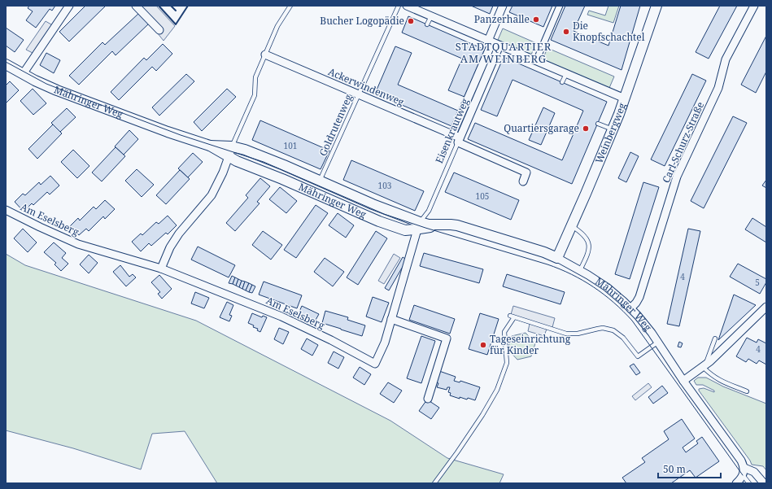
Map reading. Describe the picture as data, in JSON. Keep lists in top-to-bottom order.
{
  "streets": {
    "street": [
      "Ackerwindenweg",
      "Mähringer Weg",
      "Eisenkrautweg",
      "Weinbergweg",
      "Carl-Schurz-Straße",
      "Am Eselsberg"
    ],
    "lane": ["Goldrutenweg"]
  },
  "crossings": [
    ["Ackerwindenweg", "Goldrutenweg"],
    ["Ackerwindenweg", "Eisenkrautweg"],
    ["Mähringer Weg", "Goldrutenweg"],
    ["Mähringer Weg", "Eisenkrautweg"],
    ["Mähringer Weg", "Weinbergweg"],
    ["Mähringer Weg", "Carl-Schurz-Straße"],
    ["Mähringer Weg", "Am Eselsberg"],
    ["Eisenkrautweg", "Am Eselsberg"]
  ],
  "districts": ["STADTQUARTIER AM WEINBERG"],
  "places": [
    "Panzerhalle",
    "Bucher Logopädie",
    "Die Knopfschachtel",
    "Quartiersgarage",
    "Tageseinrichtung für Kinder"
  ],
  "house_numbers": [
    "101",
    "103",
    "105",
    "4",
    "5",
    "4"
  ],
  "scale_bar": "50 m"
}
